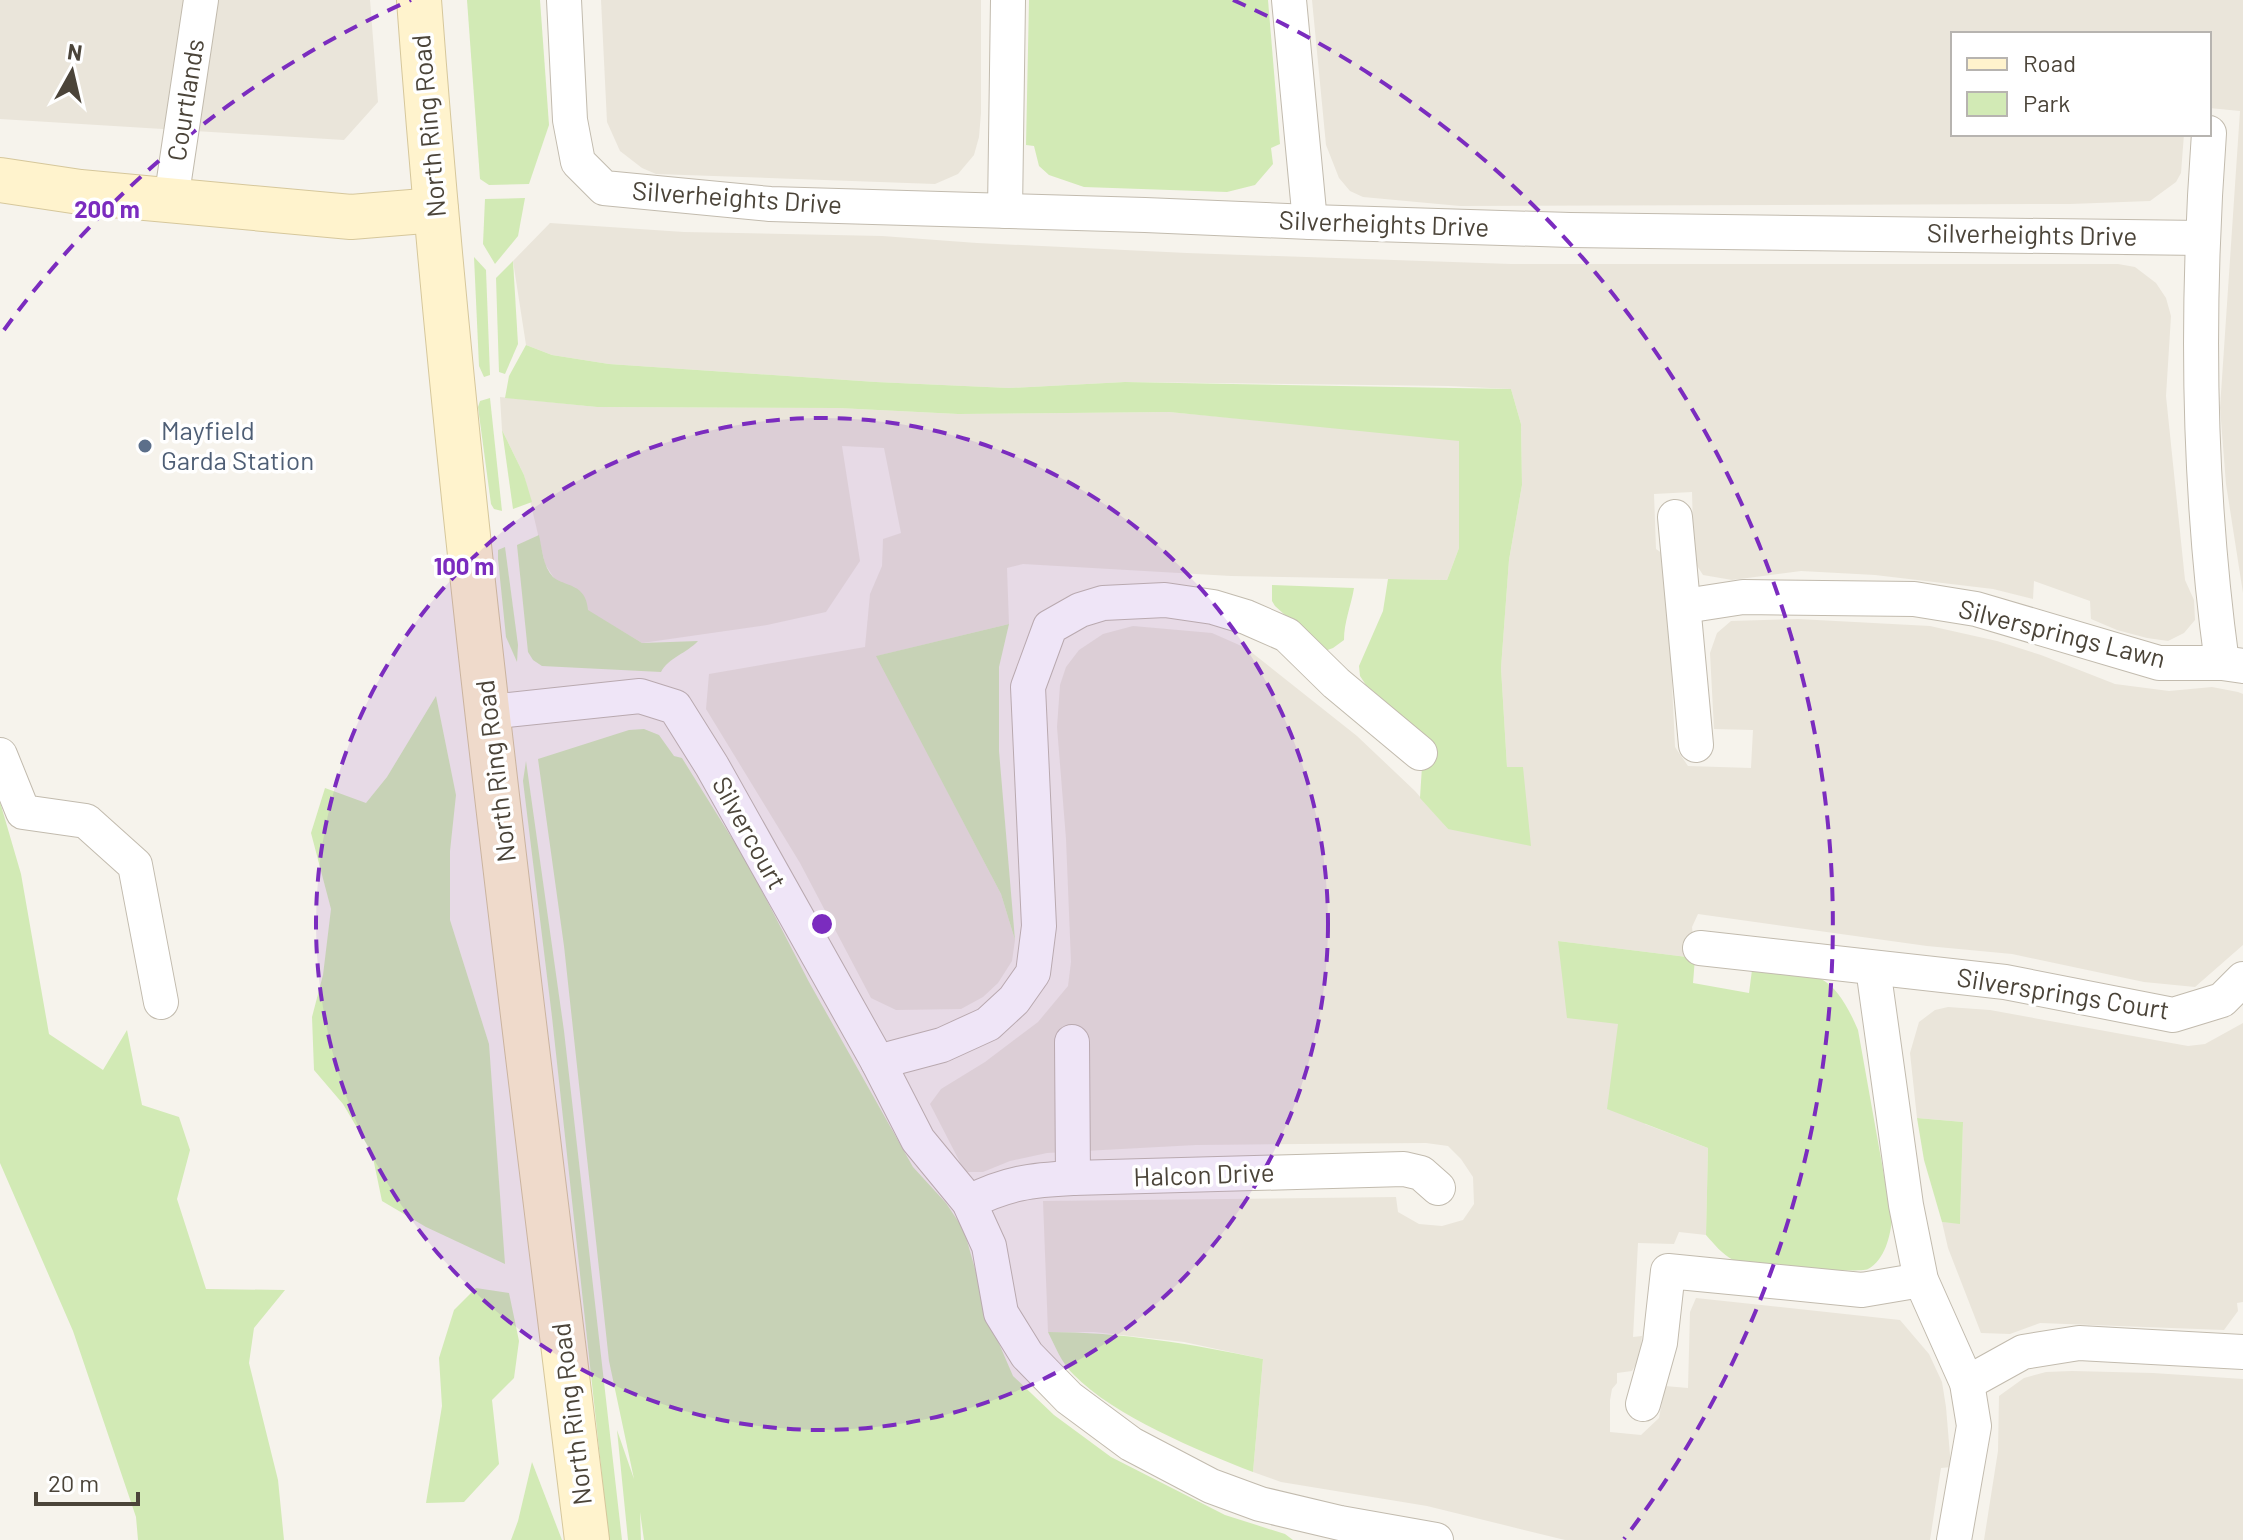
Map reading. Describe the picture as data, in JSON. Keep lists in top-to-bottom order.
{
  "streets": {
    "main road": ["North Ring Road"],
    "street": [
      "Courtlands",
      "Silverheights Drive",
      "Silversprings Lawn",
      "Silvercourt",
      "Silversprings Court",
      "Halcon Drive"
    ]
  },
  "crossings": [
    ["North Ring Road", "Silvercourt"],
    ["Silverheights Drive", "Silversprings Lawn"],
    ["Silvercourt", "Halcon Drive"]
  ],
  "places": ["Mayfield Garda Station"],
  "legend": ["Road", "Park"],
  "scale_bar": "20 m",
  "north": "top",
  "rings": ["200 m", "100 m"]
}
